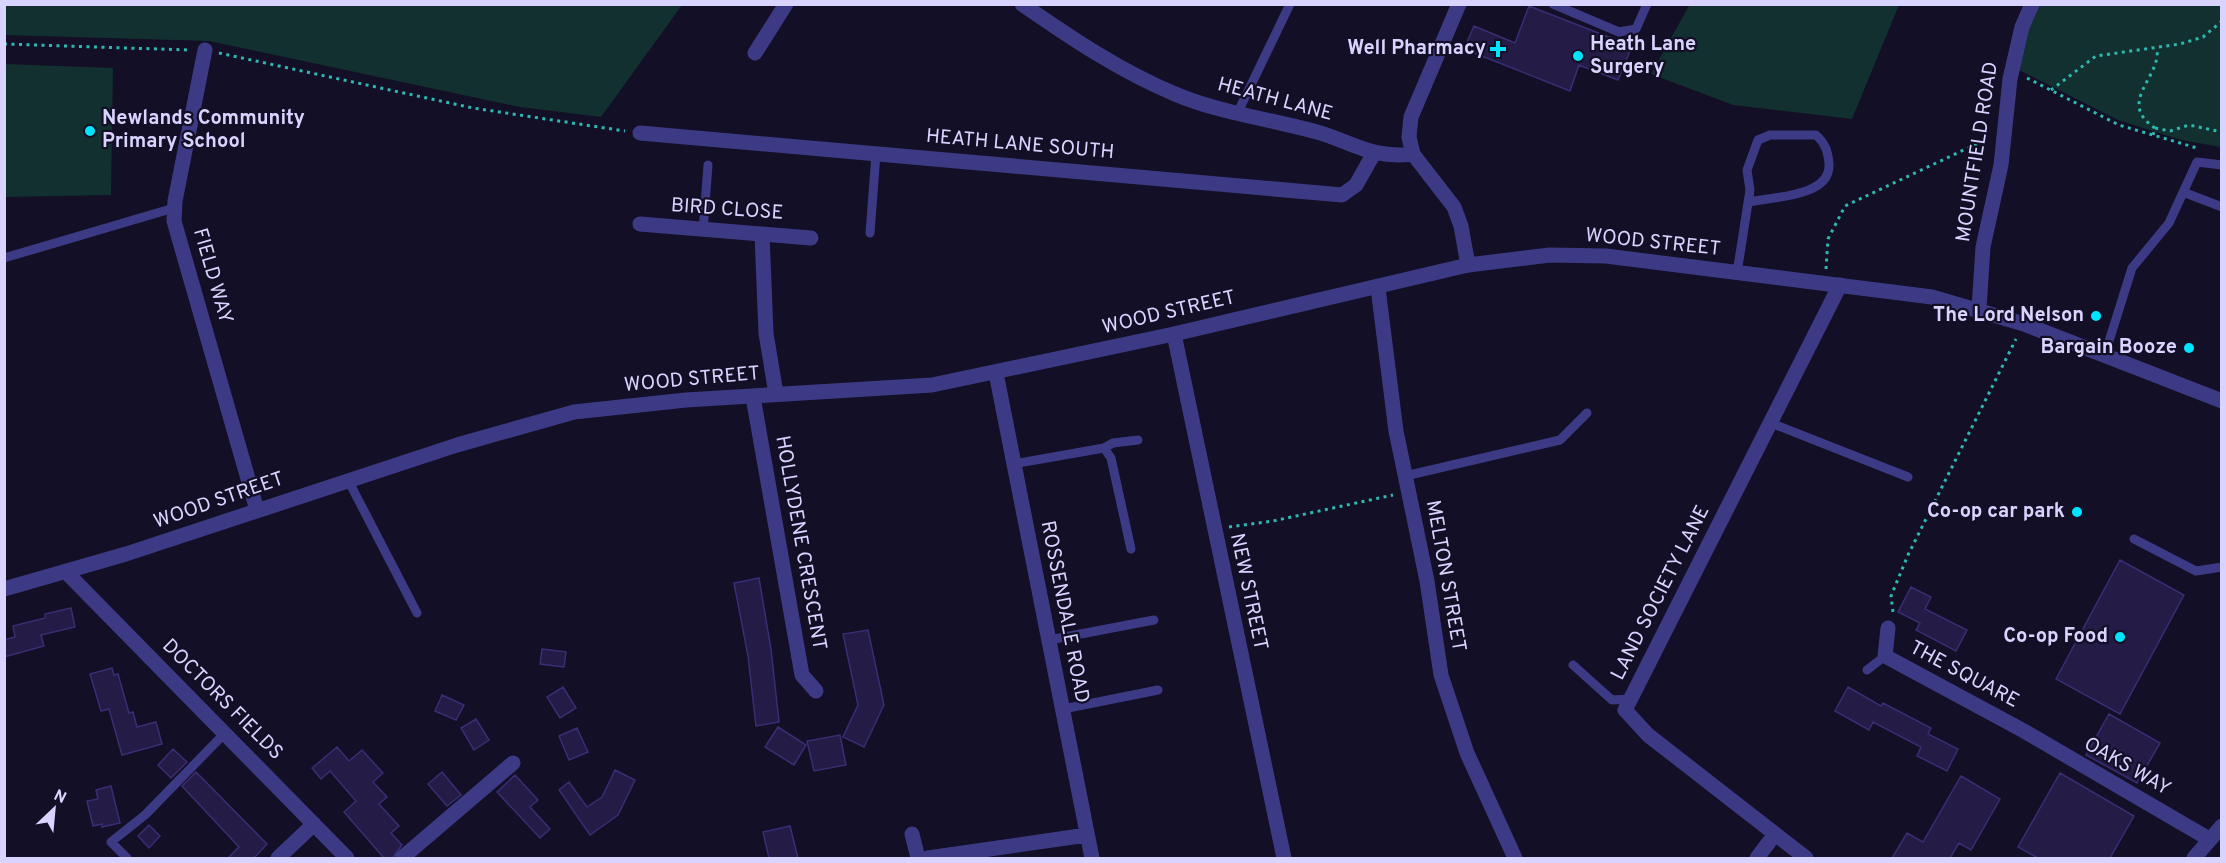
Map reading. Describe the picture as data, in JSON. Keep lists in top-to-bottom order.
{
  "streets": {
    "street": [
      "HEATH LANE",
      "HEATH LANE SOUTH",
      "MOUNTFIELD ROAD",
      "BIRD CLOSE",
      "WOOD STREET",
      "FIELD WAY",
      "HOLLYDENE CRESCENT",
      "MELTON STREET",
      "NEW STREET",
      "LAND SOCIETY LANE",
      "ROSSENDALE ROAD",
      "THE SQUARE",
      "DOCTORS FIELDS",
      "OAKS WAY"
    ]
  },
  "crossings": [
    ["HEATH LANE", "HEATH LANE SOUTH"],
    ["MOUNTFIELD ROAD", "WOOD STREET"],
    ["WOOD STREET", "FIELD WAY"],
    ["WOOD STREET", "HOLLYDENE CRESCENT"],
    ["WOOD STREET", "MELTON STREET"],
    ["WOOD STREET", "NEW STREET"],
    ["WOOD STREET", "LAND SOCIETY LANE"],
    ["WOOD STREET", "ROSSENDALE ROAD"],
    ["WOOD STREET", "DOCTORS FIELDS"],
    ["THE SQUARE", "OAKS WAY"]
  ],
  "places": {
    "health": ["Well Pharmacy"],
    "other": [
      "Heath Lane Surgery",
      "Newlands Community Primary School",
      "The Lord Nelson",
      "Bargain Booze",
      "Co-op car park",
      "Co-op Food"
    ]
  },
  "north": "top right"
}
